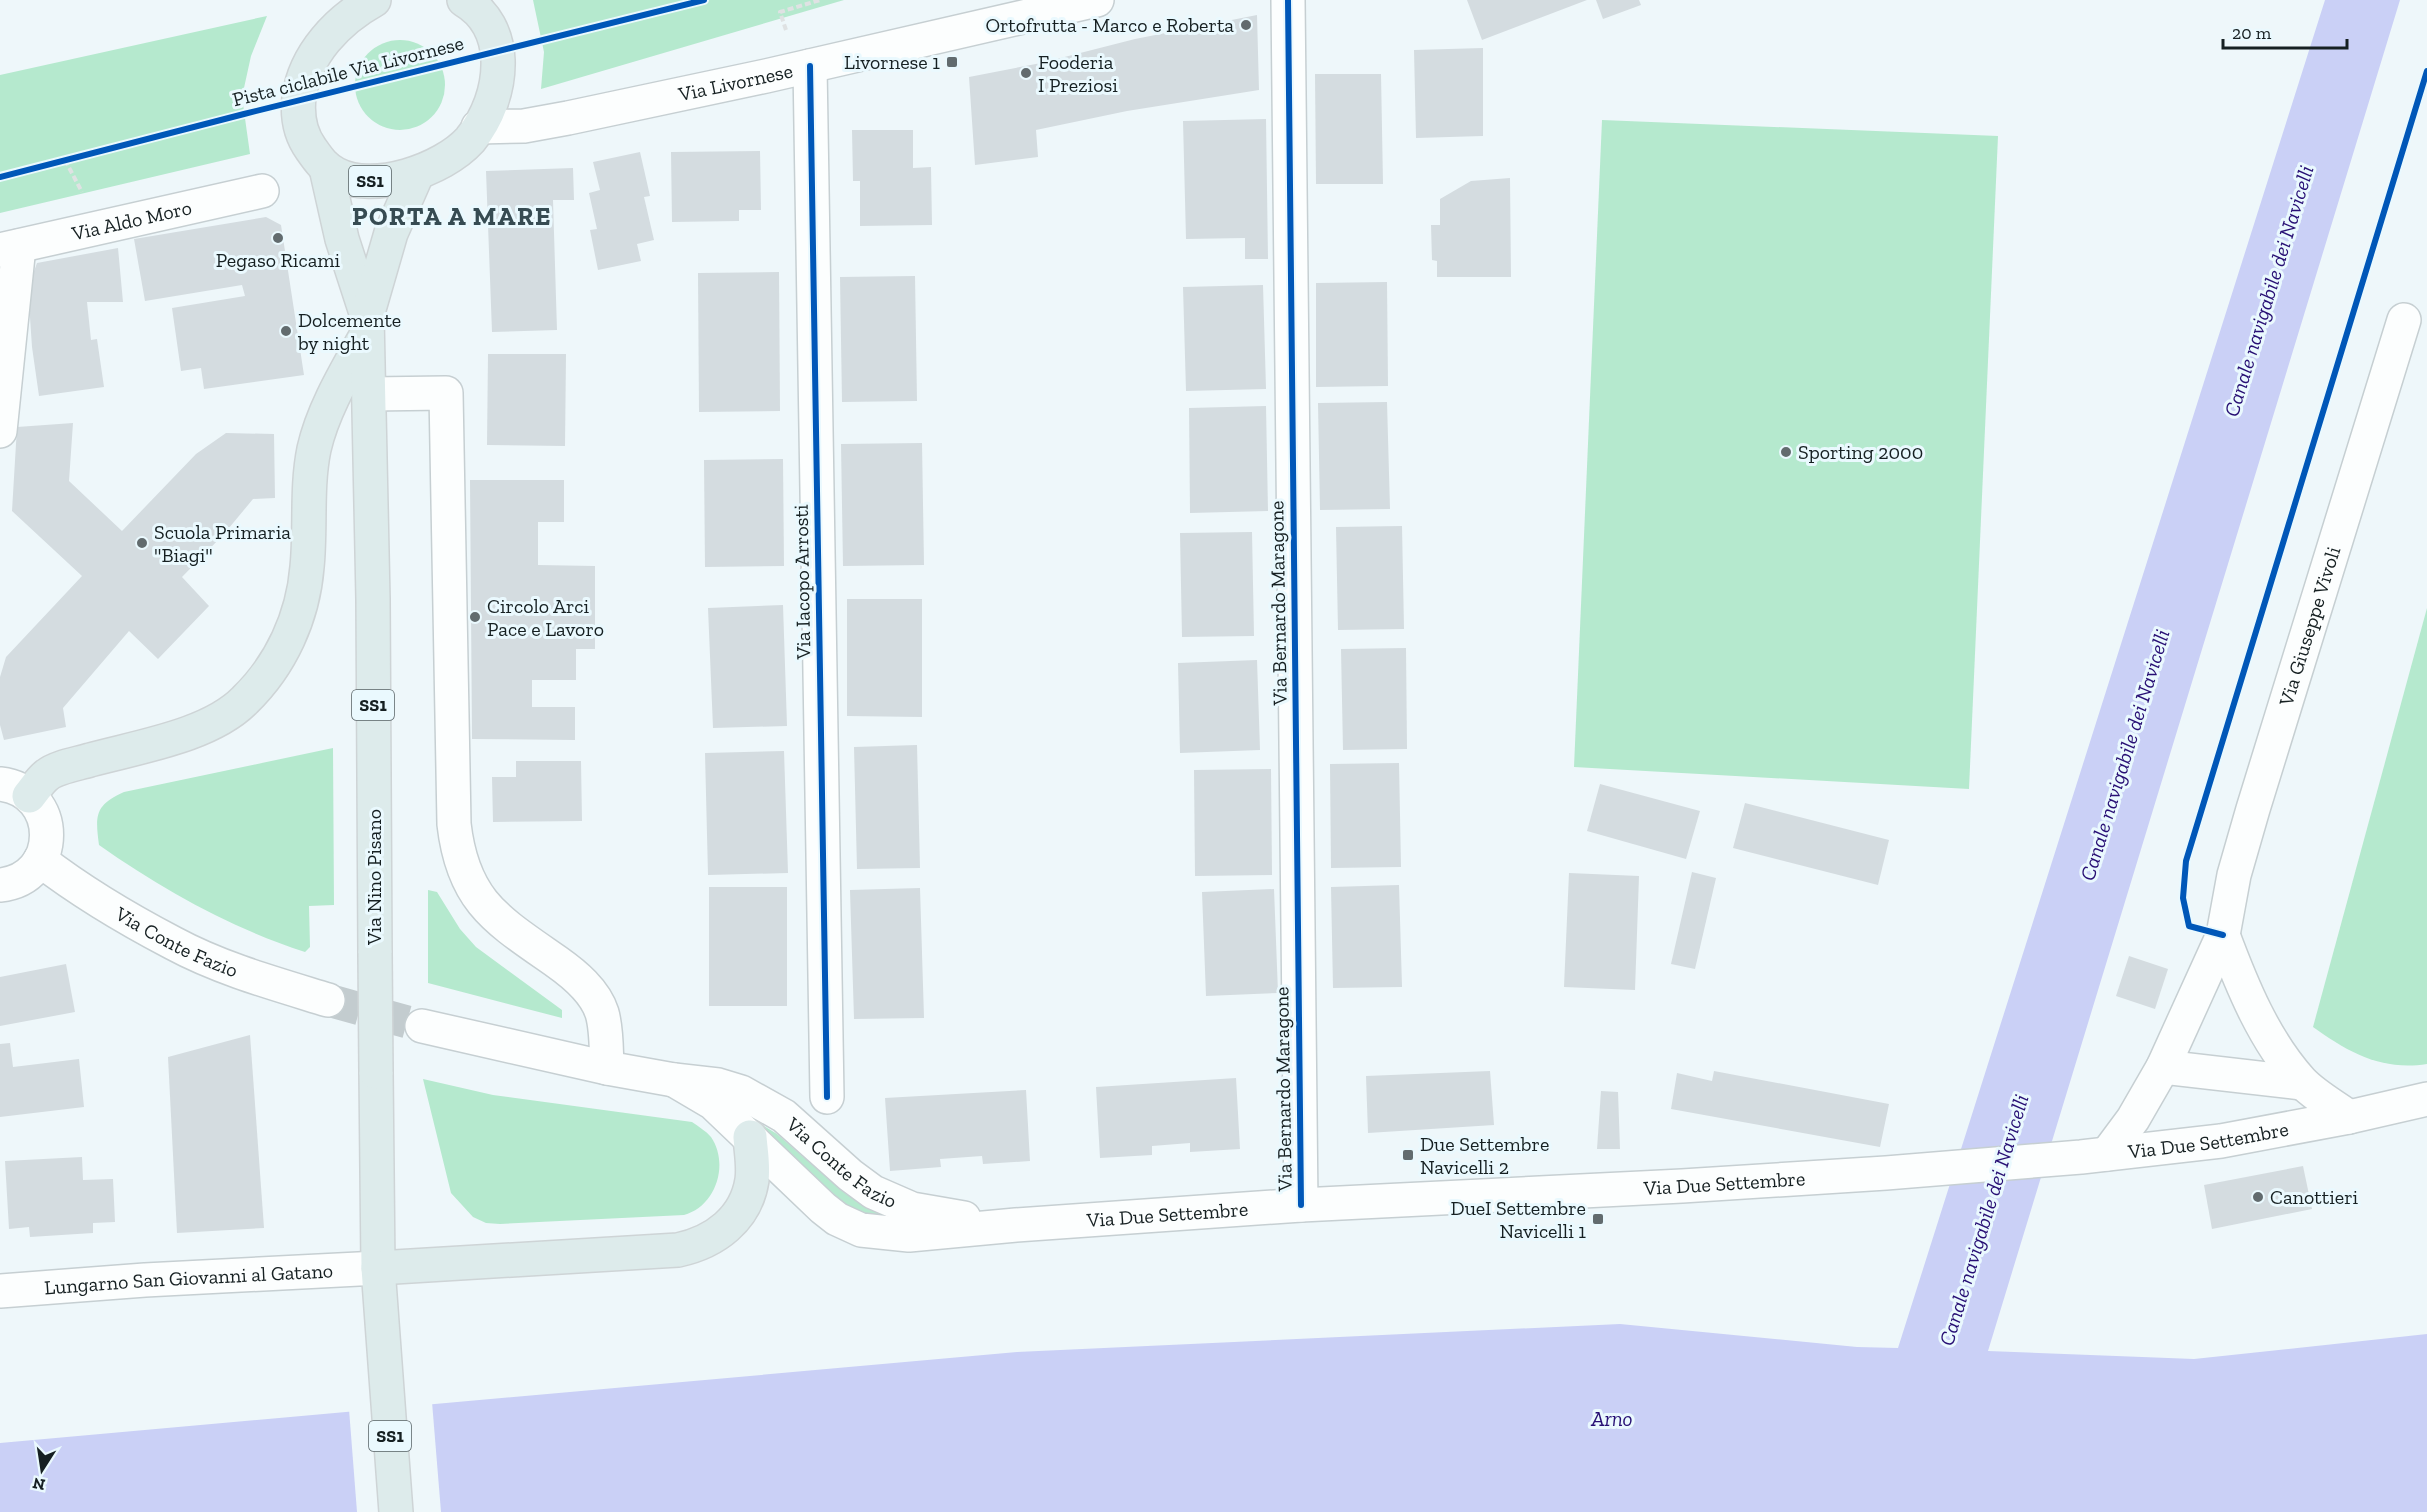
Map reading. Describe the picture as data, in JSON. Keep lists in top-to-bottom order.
{
  "streets": {
    "main road": ["SS1", "Via Nino Pisano"],
    "street": [
      "Via Livornese",
      "Via Aldo Moro",
      "Via Iacopo Arrosti",
      "Via Bernardo Maragone",
      "Via Giuseppe Vivoli",
      "Via Conte Fazio",
      "Via Due Settembre",
      "Lungarno San Giovanni al Gatano"
    ],
    "cycle path": ["Pista ciclabile Via Livornese"]
  },
  "crossings": [
    ["Via Livornese", "SS1"],
    ["Via Livornese", "Via Iacopo Arrosti"],
    ["SS1", "Via Nino Pisano"],
    ["Via Bernardo Maragone", "Via Due Settembre"],
    ["Via Giuseppe Vivoli", "Via Due Settembre"],
    ["Via Nino Pisano", "Lungarno San Giovanni al Gatano"],
    ["Via Conte Fazio", "Via Due Settembre"]
  ],
  "districts": ["PORTA A MARE"],
  "water": ["Canale navigabile dei Navicelli", "Arno"],
  "places": {
    "other": [
      "Ortofrutta - Marco e Roberta",
      "Fooderia I Preziosi",
      "Pegaso Ricami",
      "Dolcemente by night",
      "Sporting 2000",
      "Scuola Primaria \"Biagi\"",
      "Circolo Arci Pace e Lavoro",
      "Canottieri"
    ],
    "transit": ["Livornese 1", "Due Settembre Navicelli 2", "DueI Settembre Navicelli 1"]
  },
  "scale_bar": "20 m",
  "north": "bottom"
}
